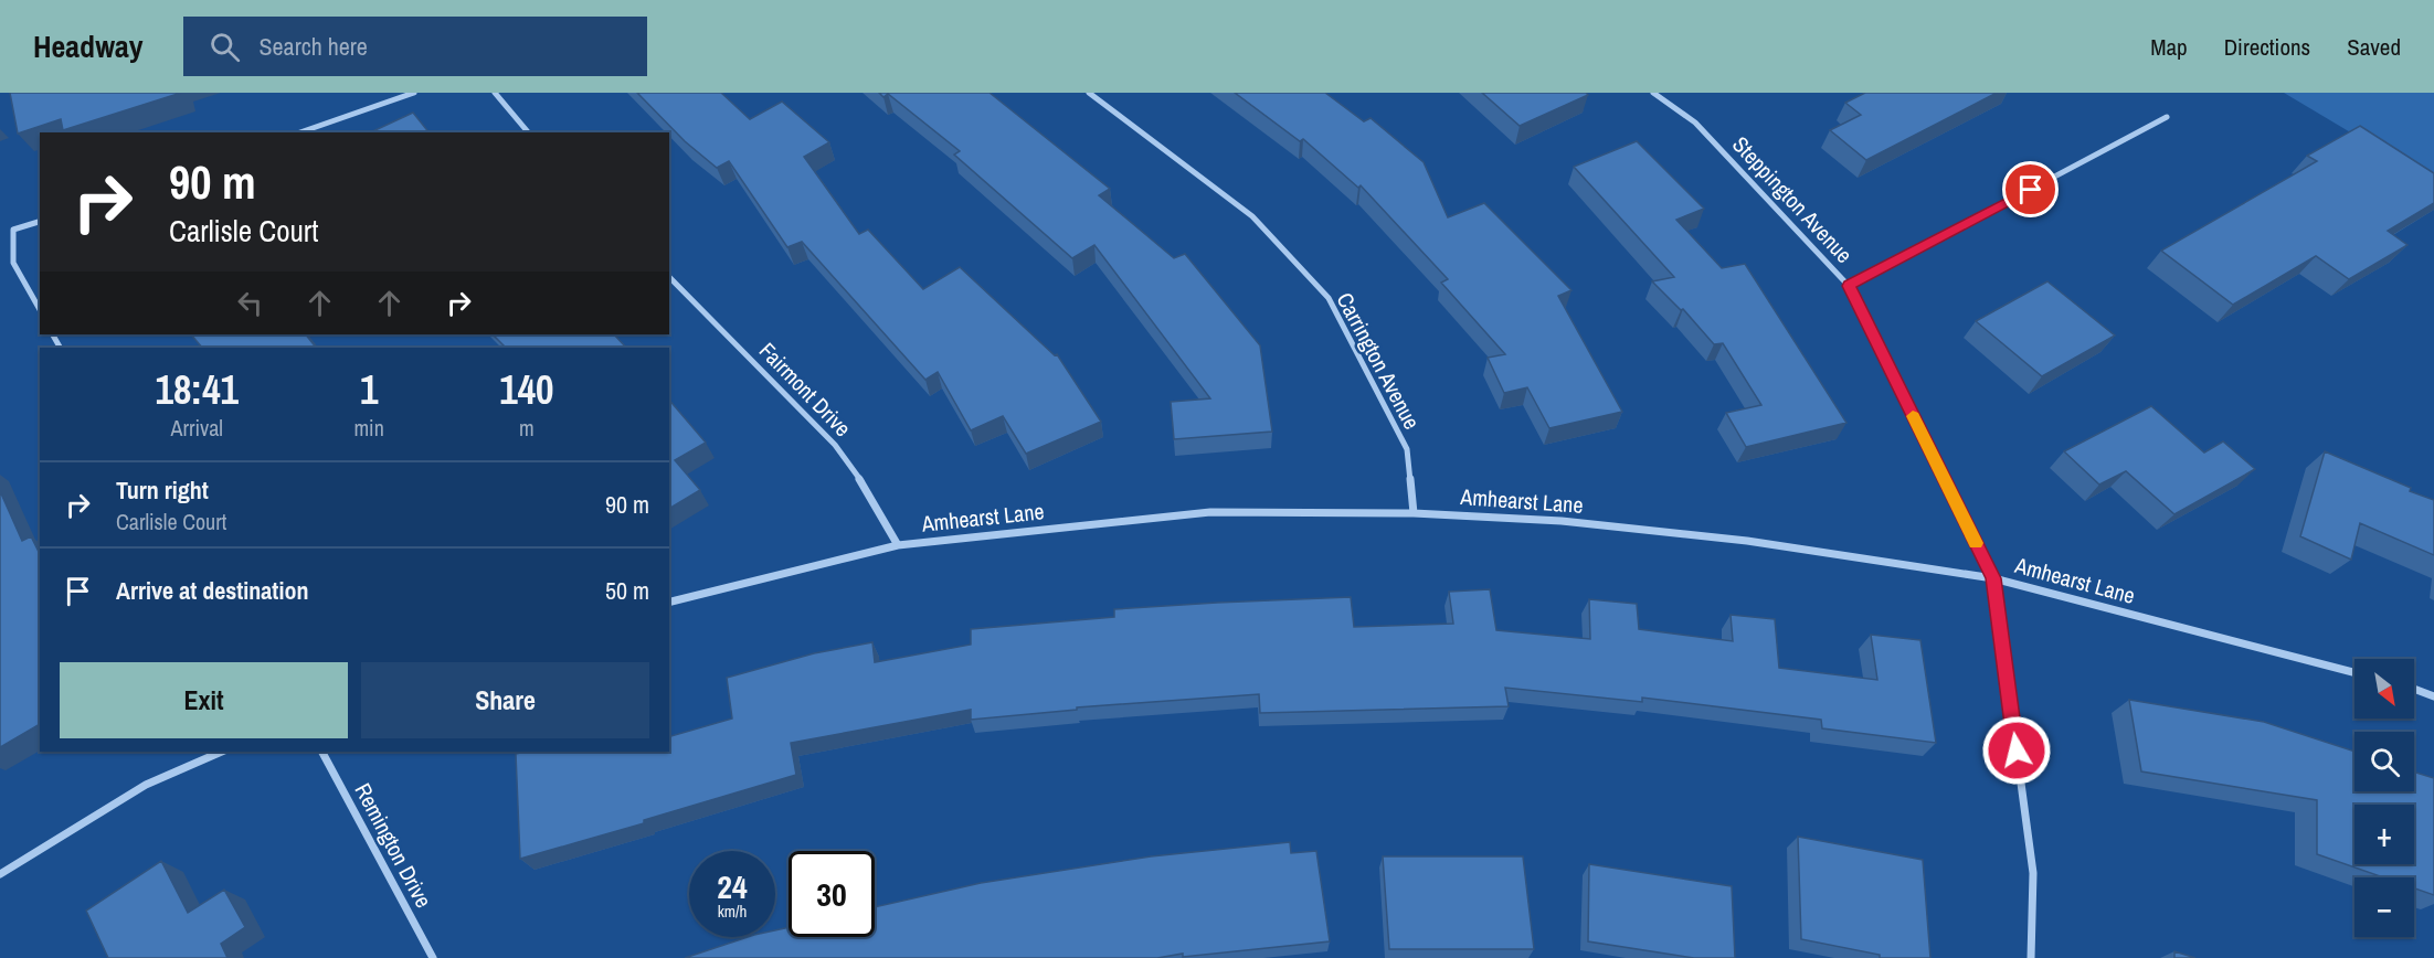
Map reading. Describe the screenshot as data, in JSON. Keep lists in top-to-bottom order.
{
  "streets": {
    "street": [
      "Steppington Avenue",
      "Carrington Avenue",
      "Fairmont Drive",
      "Amhearst Lane",
      "Remington Drive"
    ]
  },
  "crossings": [
    ["Steppington Avenue", "Amhearst Lane"],
    ["Carrington Avenue", "Amhearst Lane"],
    ["Fairmont Drive", "Amhearst Lane"]
  ],
  "north": "bottom right",
  "page": {
    "header": "Headway",
    "search": "Search here",
    "nav": ["Map", "Directions", "Saved"],
    "turn": ["90 m", "Carlisle Court"],
    "eta": [
      "18:41",
      "Arrival",
      "1",
      "min",
      "140",
      "m"
    ],
    "list": [
      {
        "name": "Turn right",
        "note": "Carlisle Court",
        "value": "90 m"
      },
      {
        "name": "Arrive at destination",
        "value": "50 m"
      }
    ],
    "buttons": ["Exit", "Share"],
    "map_buttons": ["+", "−"],
    "speed": "24 km/h",
    "limit": "30"
  }
}
